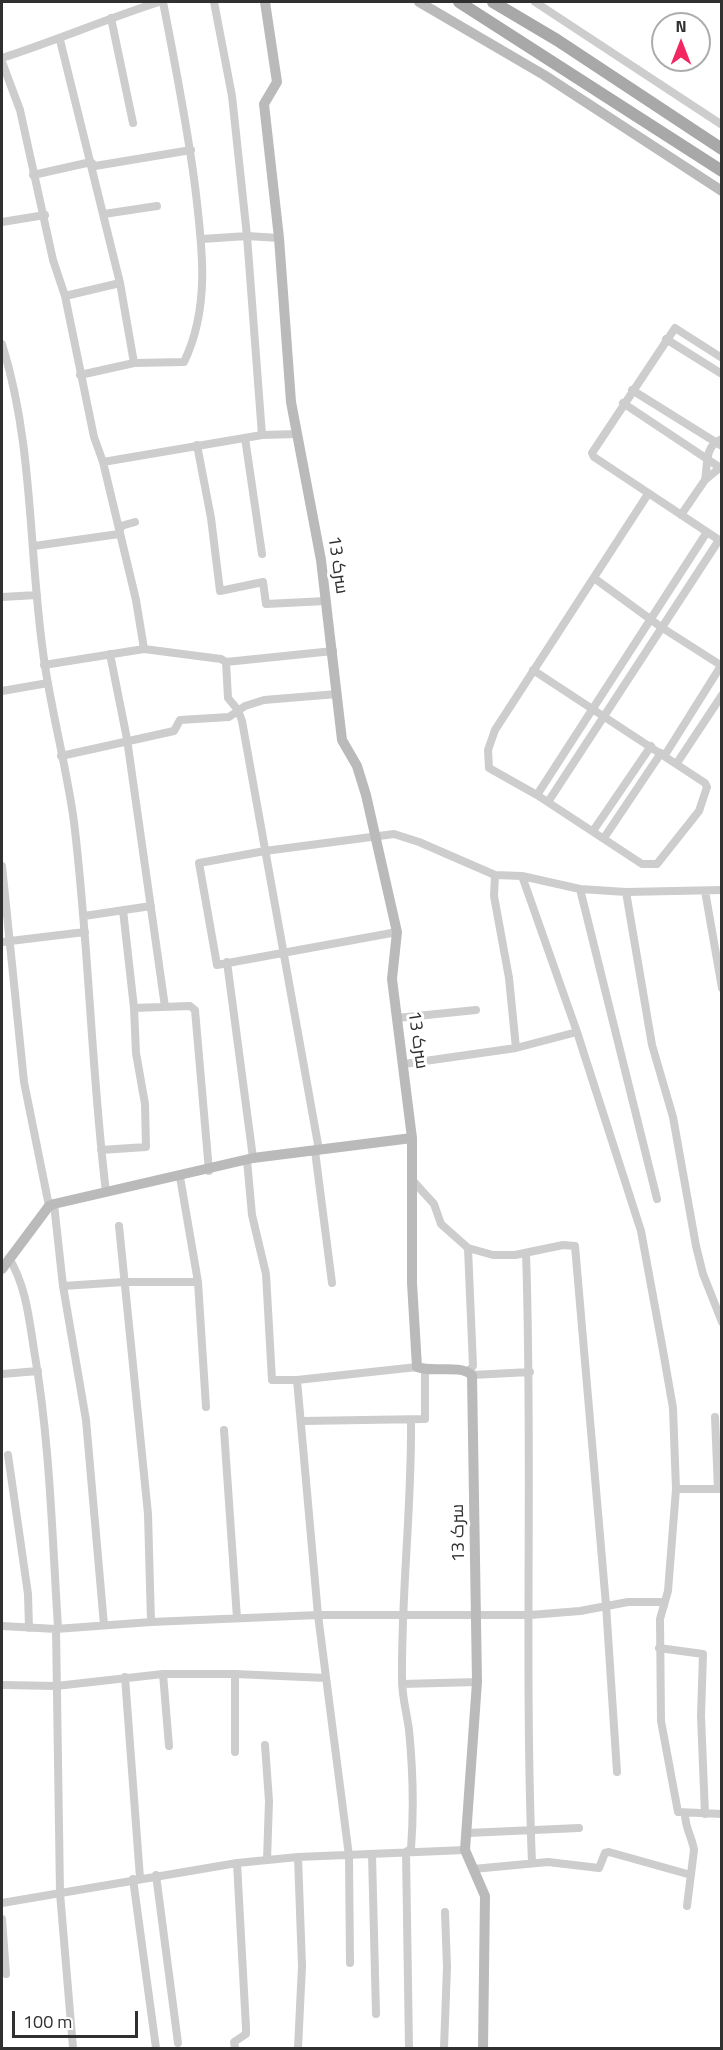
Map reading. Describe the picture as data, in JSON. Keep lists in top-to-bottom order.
{
  "streets": {
    "street": ["سرک 13"]
  },
  "scale_bar": "100 m",
  "north": "top"
}
